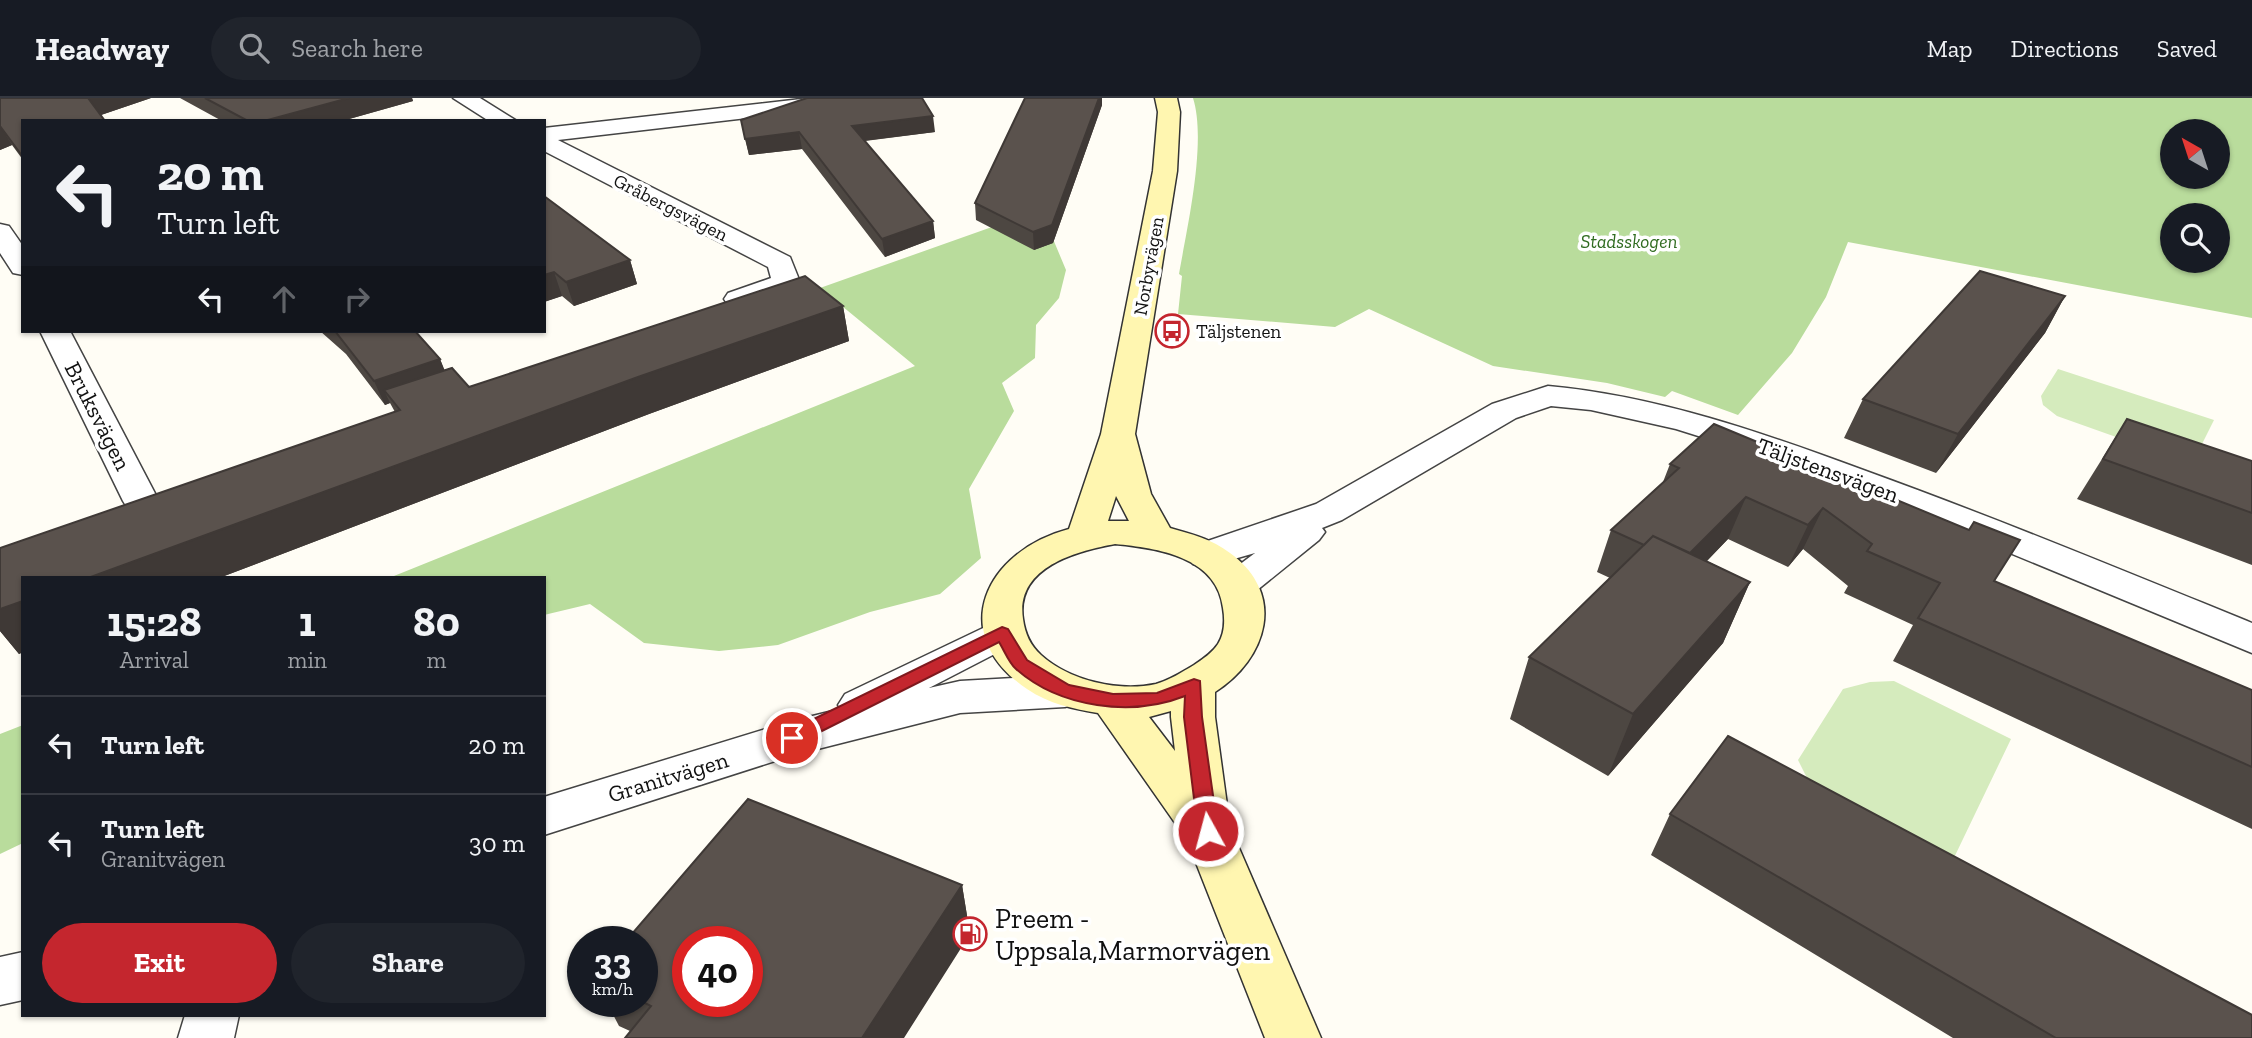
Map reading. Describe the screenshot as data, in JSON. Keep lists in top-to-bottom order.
{
  "streets": {
    "street": [
      "Gråbergsvägen",
      "Norbyvägen",
      "Bruksvägen",
      "Täljstensvägen",
      "Granitvägen"
    ]
  },
  "crossings": [
    ["Norbyvägen", "Täljstensvägen"],
    ["Norbyvägen", "Granitvägen"],
    ["Täljstensvägen", "Granitvägen"]
  ],
  "parks": ["Stadsskogen"],
  "places": {
    "bus stop": ["Täljstenen"],
    "fuel station": ["Preem - Uppsala,Marmorvägen"]
  },
  "north": "top left",
  "page": {
    "header": "Headway",
    "search": "Search here",
    "nav": ["Map", "Directions", "Saved"],
    "turn": ["20 m", "Turn left"],
    "eta": [
      "15:28",
      "Arrival",
      "1",
      "min",
      "80",
      "m"
    ],
    "list": [
      {
        "name": "Turn left",
        "value": "20 m"
      },
      {
        "name": "Turn left",
        "note": "Granitvägen",
        "value": "30 m"
      }
    ],
    "buttons": ["Exit", "Share"],
    "speed": "33 km/h",
    "limit": "40"
  }
}
